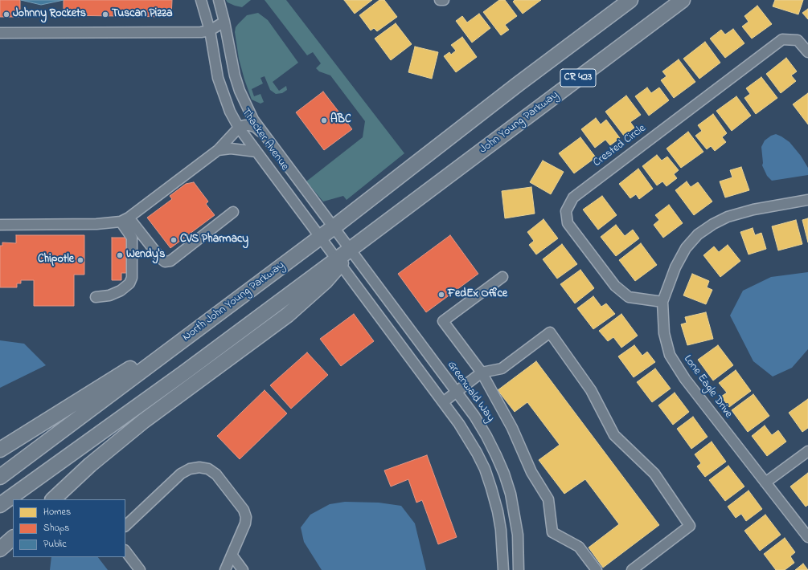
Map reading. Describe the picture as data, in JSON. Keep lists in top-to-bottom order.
{
  "streets": {
    "highway": ["CR 423", "John Young Parkway", "North John Young Parkway"],
    "street": [
      "Thacker Avenue",
      "Crested Circle",
      "Lone Eagle Drive",
      "Greenwald Way"
    ]
  },
  "crossings": [
    ["John Young Parkway", "Thacker Avenue"],
    ["John Young Parkway", "Greenwald Way"],
    ["Thacker Avenue", "North John Young Parkway"],
    ["Thacker Avenue", "Greenwald Way"],
    ["Crested Circle", "Lone Eagle Drive"]
  ],
  "places": [
    "Johnny Rockets",
    "Tuscan Pizza",
    "ABC",
    "CVS Pharmacy",
    "Wendy's",
    "Chipotle",
    "FedEx Office"
  ],
  "legend": ["Homes", "Shops", "Public"]
}
